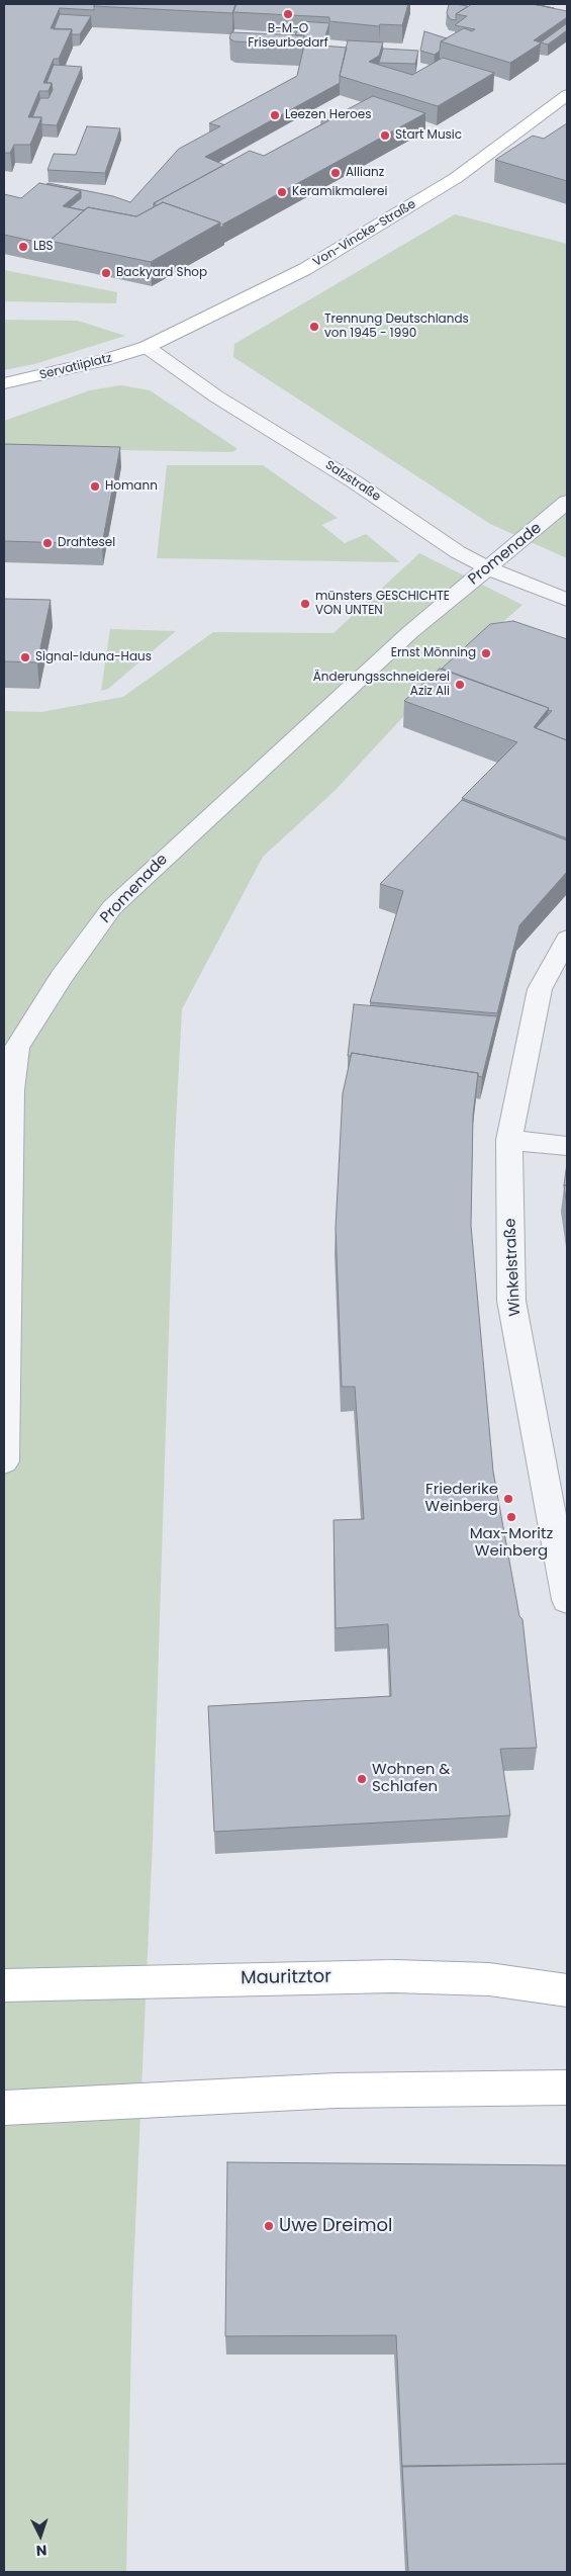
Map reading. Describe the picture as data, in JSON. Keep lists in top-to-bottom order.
{
  "streets": {
    "main road": ["Von-Vincke-Straße", "Servatiiplatz", "Mauritztor"],
    "street": ["Salzstraße", "Promenade", "Winkelstraße"]
  },
  "crossings": [
    ["Von-Vincke-Straße", "Servatiiplatz"],
    ["Von-Vincke-Straße", "Salzstraße"],
    ["Servatiiplatz", "Salzstraße"],
    ["Salzstraße", "Promenade"]
  ],
  "places": [
    "B-M-O Friseurbedarf",
    "Leezen Heroes",
    "Start Music",
    "Allianz",
    "Keramikmalerei",
    "LBS",
    "Backyard Shop",
    "Trennung Deutschlands von 1945 - 1990",
    "Homann",
    "Drahtesel",
    "münsters GESCHICHTE VON UNTEN",
    "Ernst Mönning",
    "Signal-Iduna-Haus",
    "Änderungsschneiderei Aziz Ali",
    "Friederike Weinberg",
    "Max-Moritz Weinberg",
    "Wohnen & Schlafen",
    "Uwe Dreimol"
  ],
  "north": "bottom"
}
